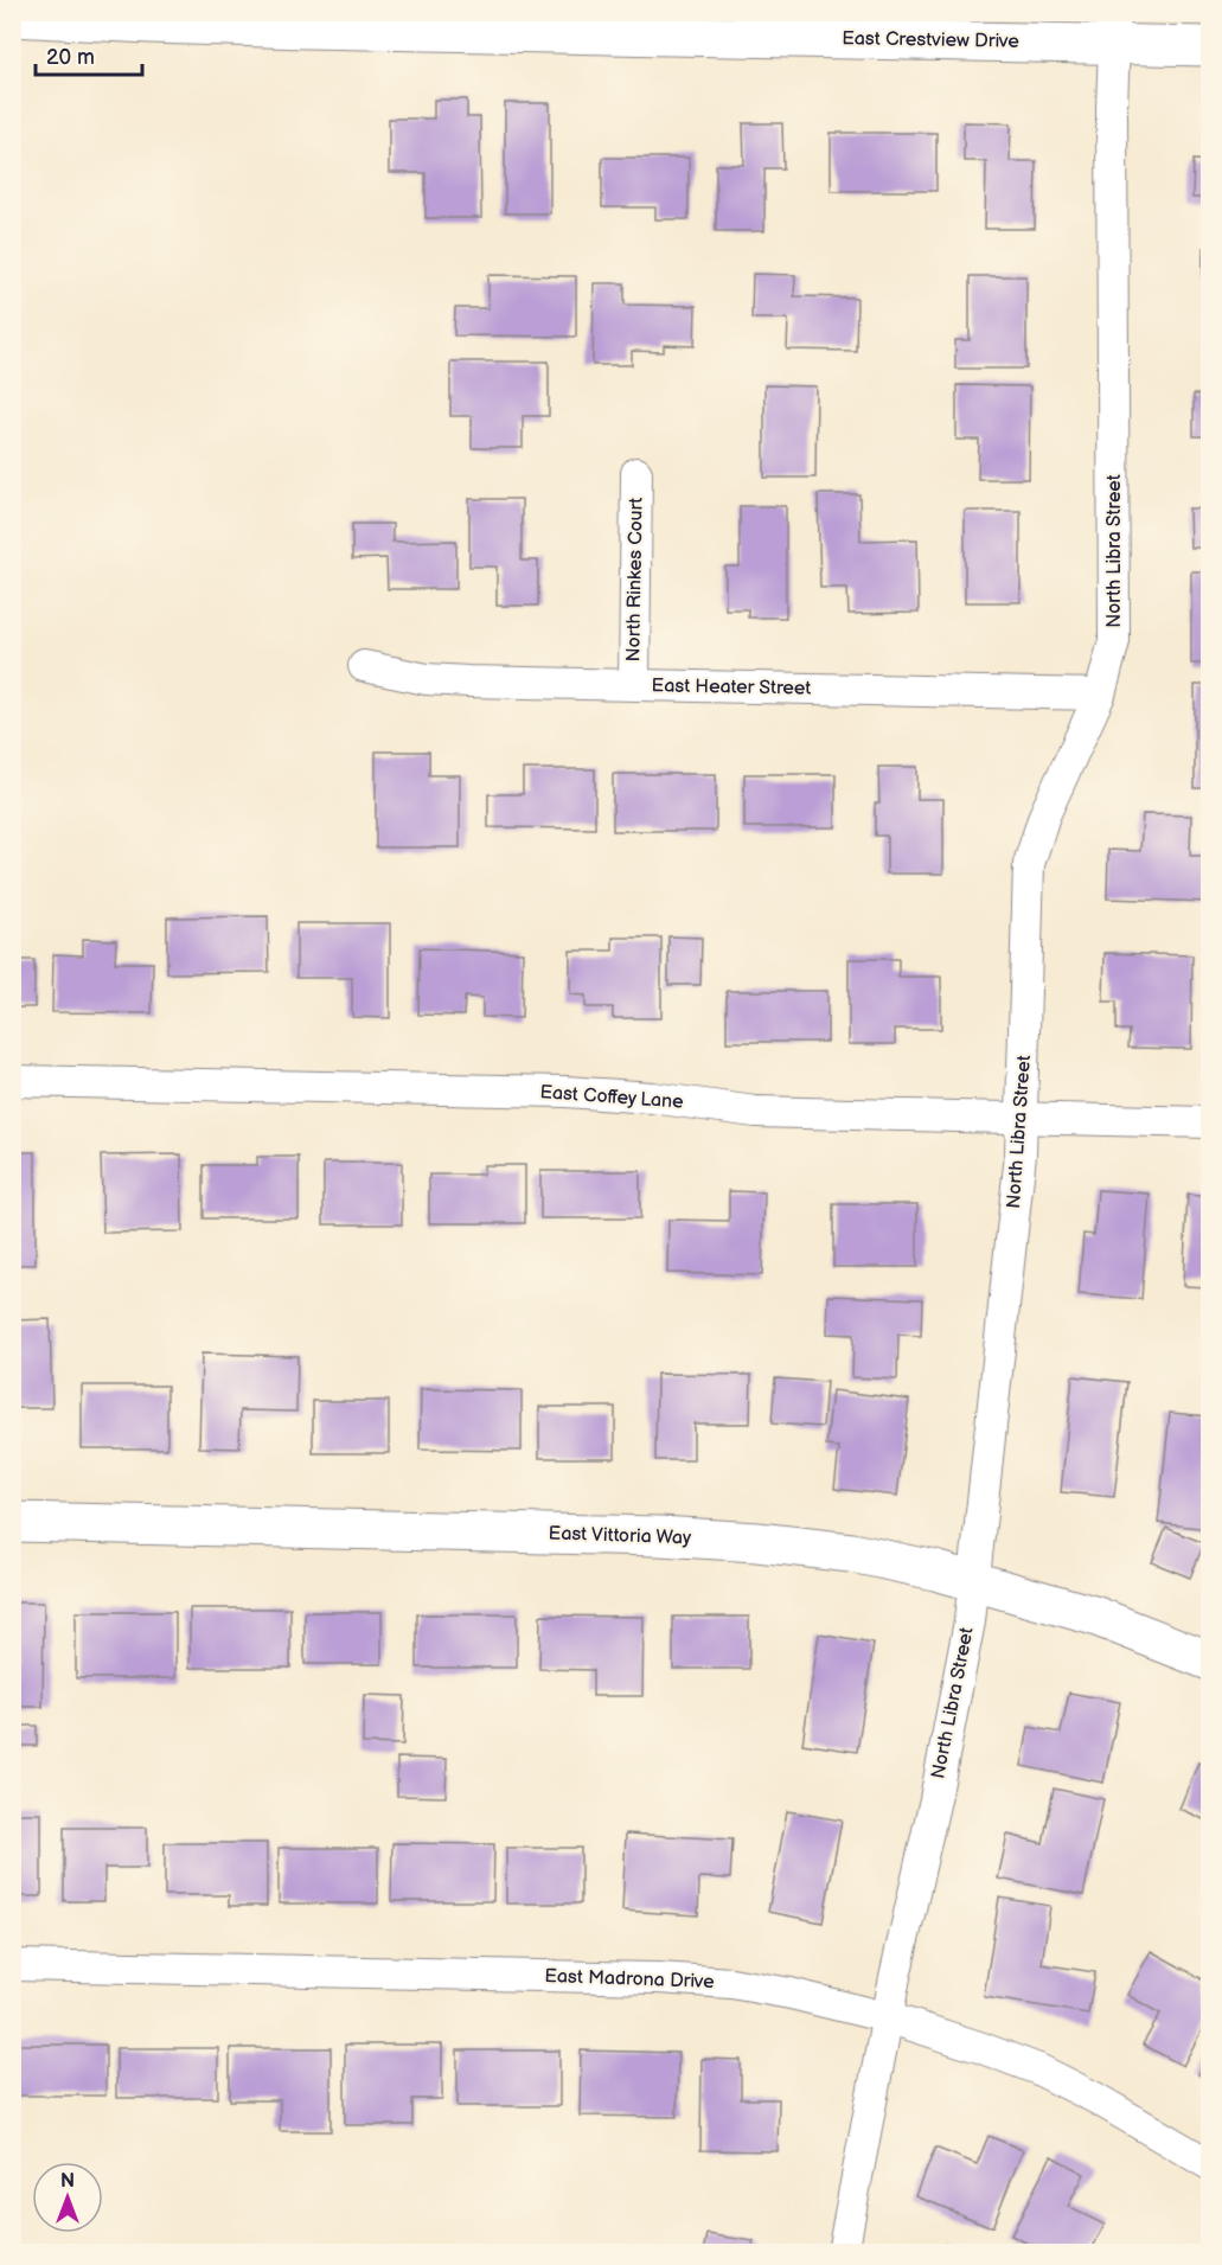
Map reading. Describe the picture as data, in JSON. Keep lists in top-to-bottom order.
{
  "streets": {
    "street": [
      "East Crestview Drive",
      "North Libra Street",
      "North Rinkes Court",
      "East Heater Street",
      "East Coffey Lane",
      "East Vittoria Way",
      "East Madrona Drive"
    ]
  },
  "crossings": [
    ["East Crestview Drive", "North Libra Street"],
    ["North Libra Street", "East Heater Street"],
    ["North Libra Street", "East Coffey Lane"],
    ["North Libra Street", "East Vittoria Way"],
    ["North Libra Street", "East Madrona Drive"],
    ["North Rinkes Court", "East Heater Street"]
  ],
  "scale_bar": "20 m",
  "north": "top"
}
